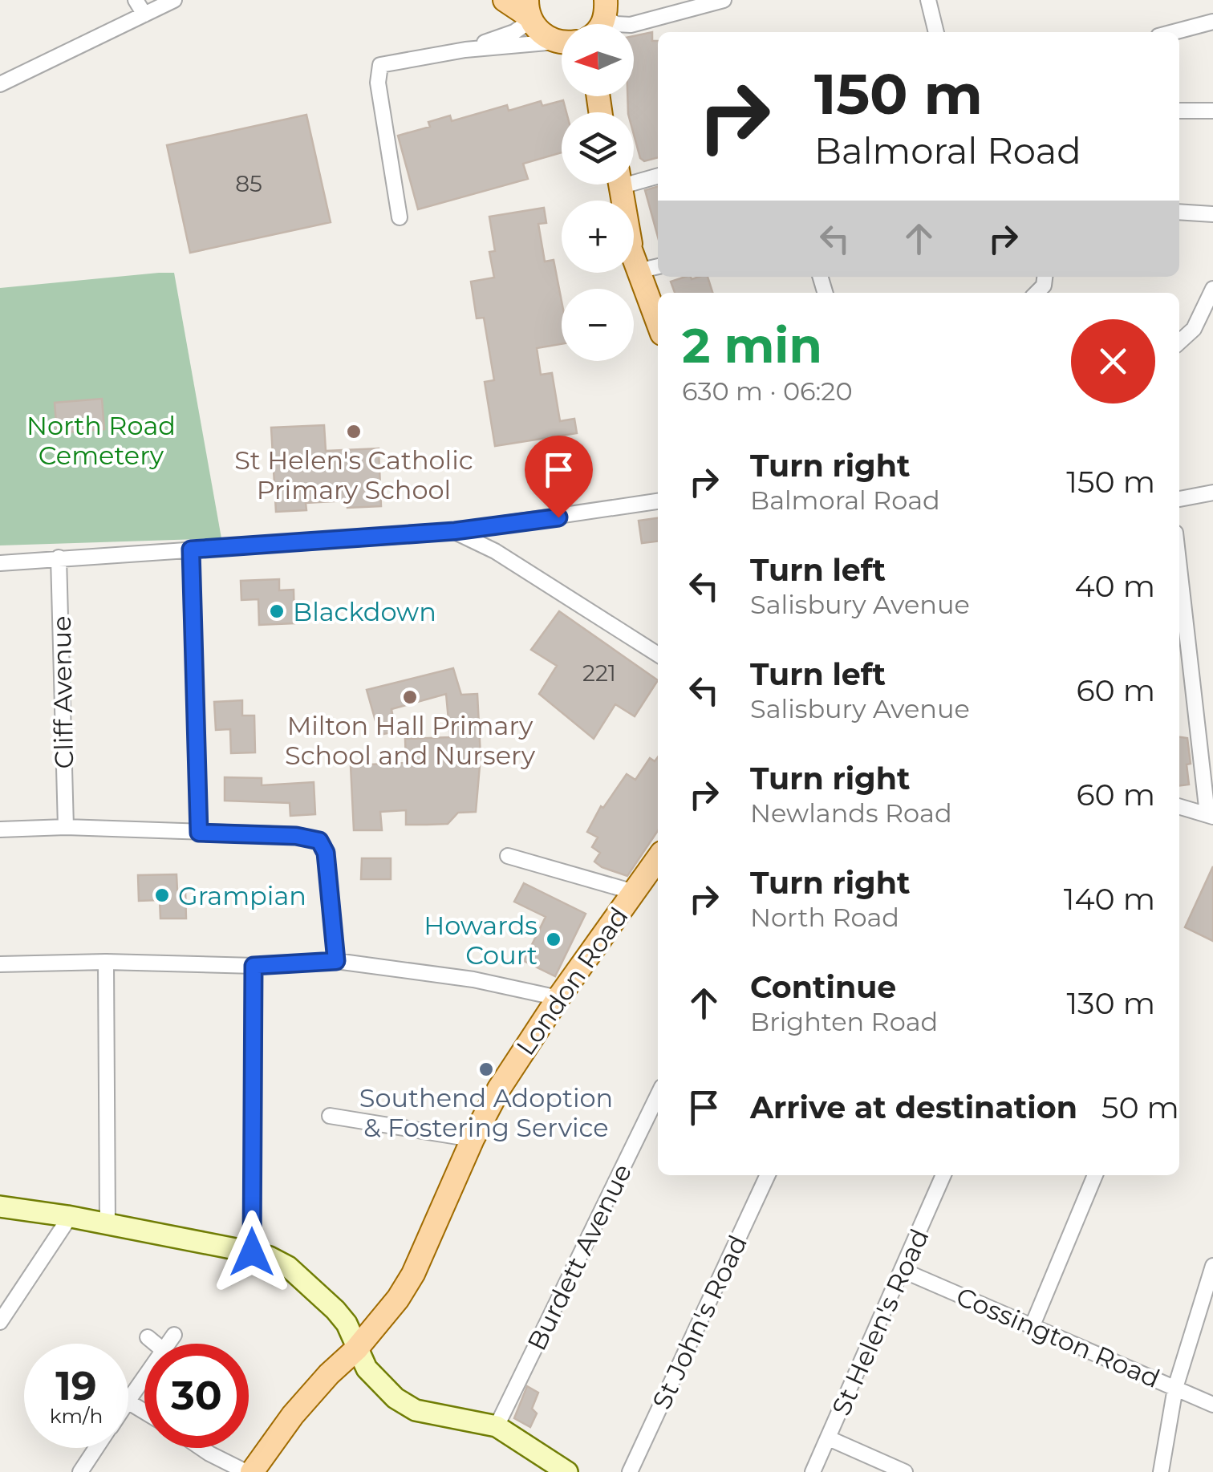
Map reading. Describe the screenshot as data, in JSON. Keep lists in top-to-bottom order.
{
  "streets": {
    "main road": ["London Road"],
    "street": [
      "Cliff Avenue",
      "Burdett Avenue",
      "St John's Road",
      "St Helen's Road",
      "Cossington Road"
    ]
  },
  "crossings": [
    ["St Helen's Road", "Cossington Road"]
  ],
  "parks": ["North Road Cemetery"],
  "places": [
    "St Helen's Catholic Primary School",
    "Blackdown",
    "Milton Hall Primary School and Nursery",
    "Grampian",
    "Howards Court",
    "Southend Adoption & Fostering Service"
  ],
  "house_numbers": ["85", "221"],
  "north": "left",
  "page": {
    "map_buttons": ["+", "−"],
    "turn": ["150 m", "Balmoral Road"],
    "heading": ["2 min", "630 m · 06:20"],
    "list": [
      {
        "name": "Turn right",
        "note": "Balmoral Road",
        "value": "150 m"
      },
      {
        "name": "Turn left",
        "note": "Salisbury Avenue",
        "value": "40 m"
      },
      {
        "name": "Turn left",
        "note": "Salisbury Avenue",
        "value": "60 m"
      },
      {
        "name": "Turn right",
        "note": "Newlands Road",
        "value": "60 m"
      },
      {
        "name": "Turn right",
        "note": "North Road",
        "value": "140 m"
      },
      {
        "name": "Continue",
        "note": "Brighten Road",
        "value": "130 m"
      },
      {
        "name": "Arrive at destination",
        "value": "50 m"
      }
    ],
    "speed": "19 km/h",
    "limit": "30"
  }
}
